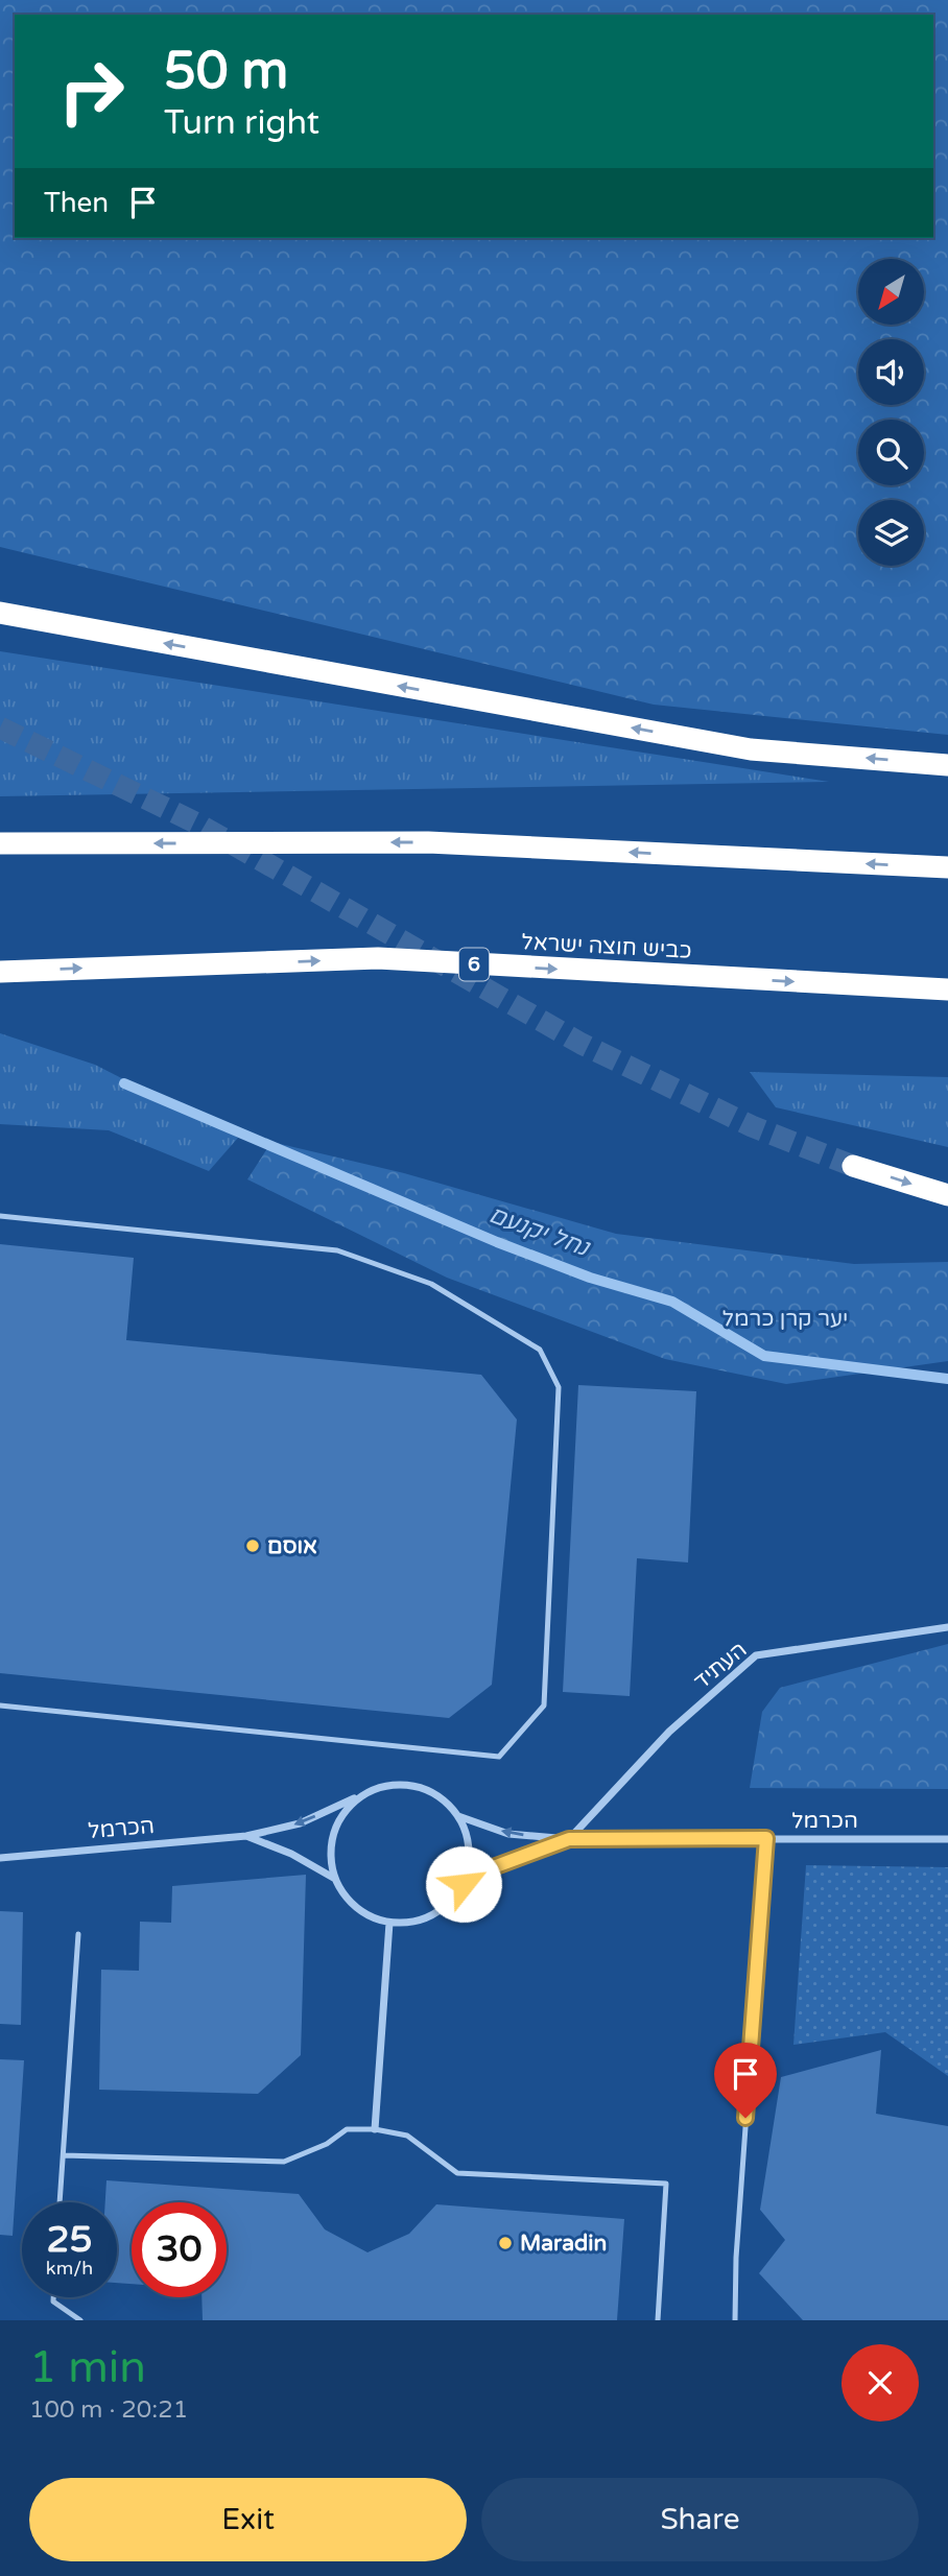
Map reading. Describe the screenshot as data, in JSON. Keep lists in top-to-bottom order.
{
  "streets": {
    "highway": ["כביש חוצה ישראל", "6"],
    "street": ["העתיד", "הכרמל"]
  },
  "crossings": [
    ["העתיד", "הכרמל"]
  ],
  "water": ["נחל יקנעם"],
  "parks": ["יער קרן כרמל"],
  "places": ["אוסם", "Maradin"],
  "north": "bottom left",
  "page": {
    "turn": ["50 m", "Turn right"],
    "then": "Then",
    "speed": "25 km/h",
    "limit": "30",
    "heading": ["1 min", "100 m · 20:21"],
    "buttons": ["Exit", "Share"]
  }
}
